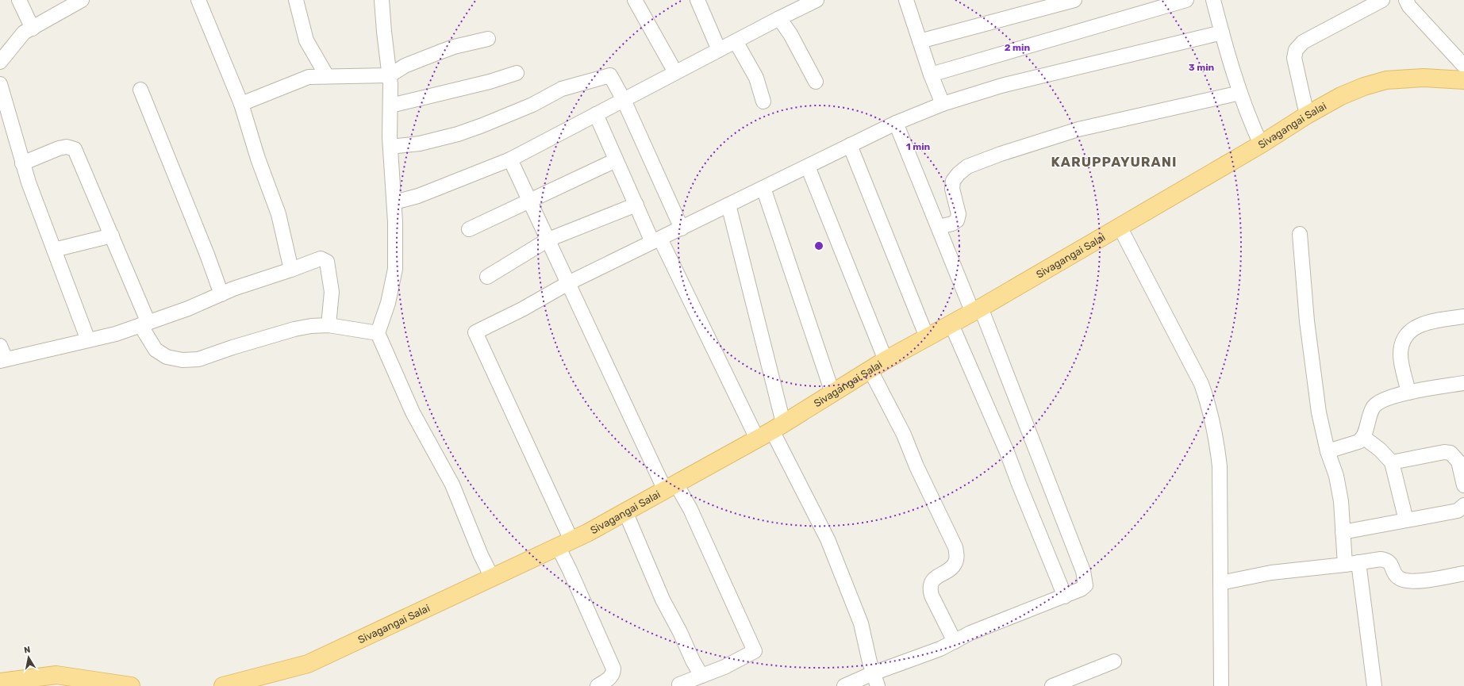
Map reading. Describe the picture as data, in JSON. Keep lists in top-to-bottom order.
{
  "streets": {
    "main road": ["Sivagangai Salai"]
  },
  "districts": ["KARUPPAYURANI"],
  "north": "top",
  "rings": ["2 min", "3 min", "1 min"]
}
